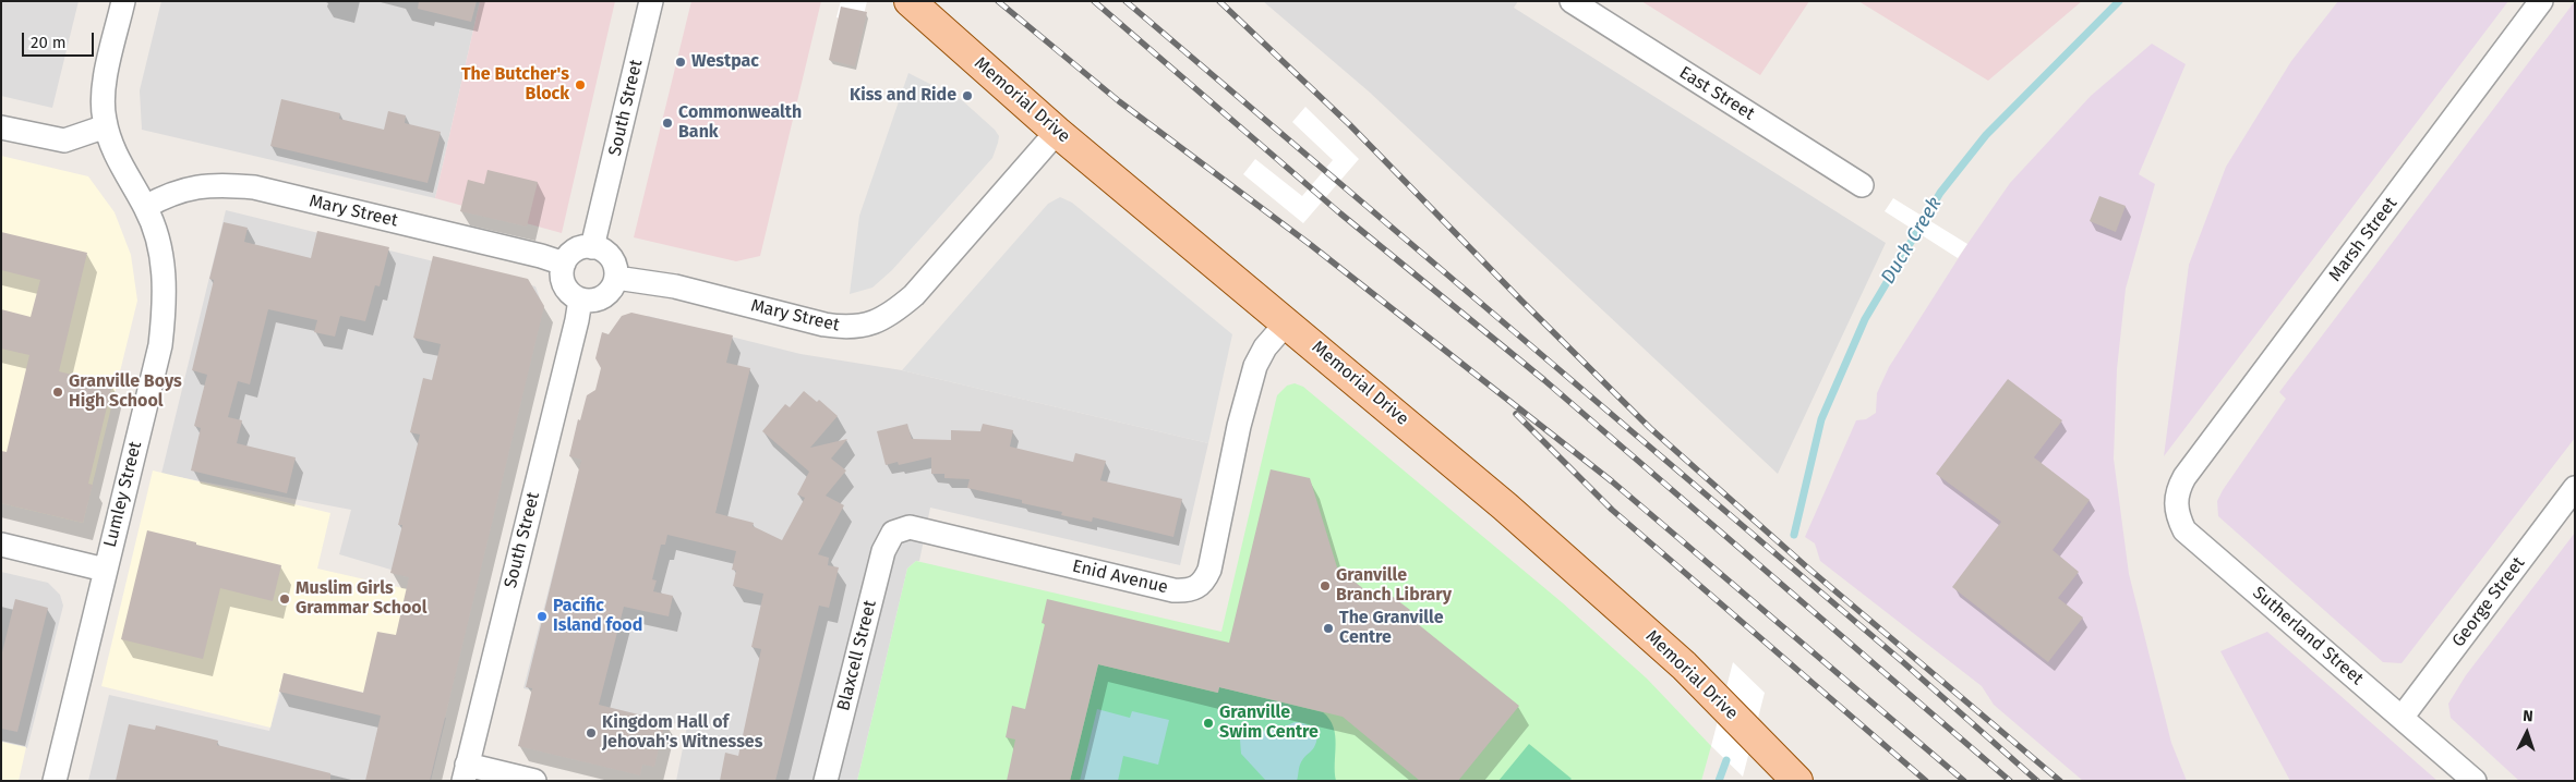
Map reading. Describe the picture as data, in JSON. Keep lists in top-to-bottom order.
{
  "streets": {
    "main road": ["Memorial Drive"],
    "street": [
      "East Street",
      "South Street",
      "Mary Street",
      "Marsh Street",
      "Lumley Street",
      "Enid Avenue",
      "George Street",
      "Sutherland Street",
      "Blaxcell Street"
    ]
  },
  "crossings": [
    ["Memorial Drive", "Mary Street"],
    ["Memorial Drive", "Enid Avenue"],
    ["South Street", "Mary Street"],
    ["Mary Street", "Lumley Street"],
    ["Marsh Street", "Sutherland Street"],
    ["Enid Avenue", "Blaxcell Street"],
    ["George Street", "Sutherland Street"]
  ],
  "water": ["Duck Creek"],
  "places": [
    "Westpac",
    "The Butcher's Block",
    "Kiss and Ride",
    "Commonwealth Bank",
    "Granville Boys High School",
    "Granville Branch Library",
    "Muslim Girls Grammar School",
    "Pacific Island food",
    "The Granville Centre",
    "Granville Swim Centre",
    "Kingdom Hall of Jehovah's Witnesses"
  ],
  "scale_bar": "20 m",
  "north": "top"
}
